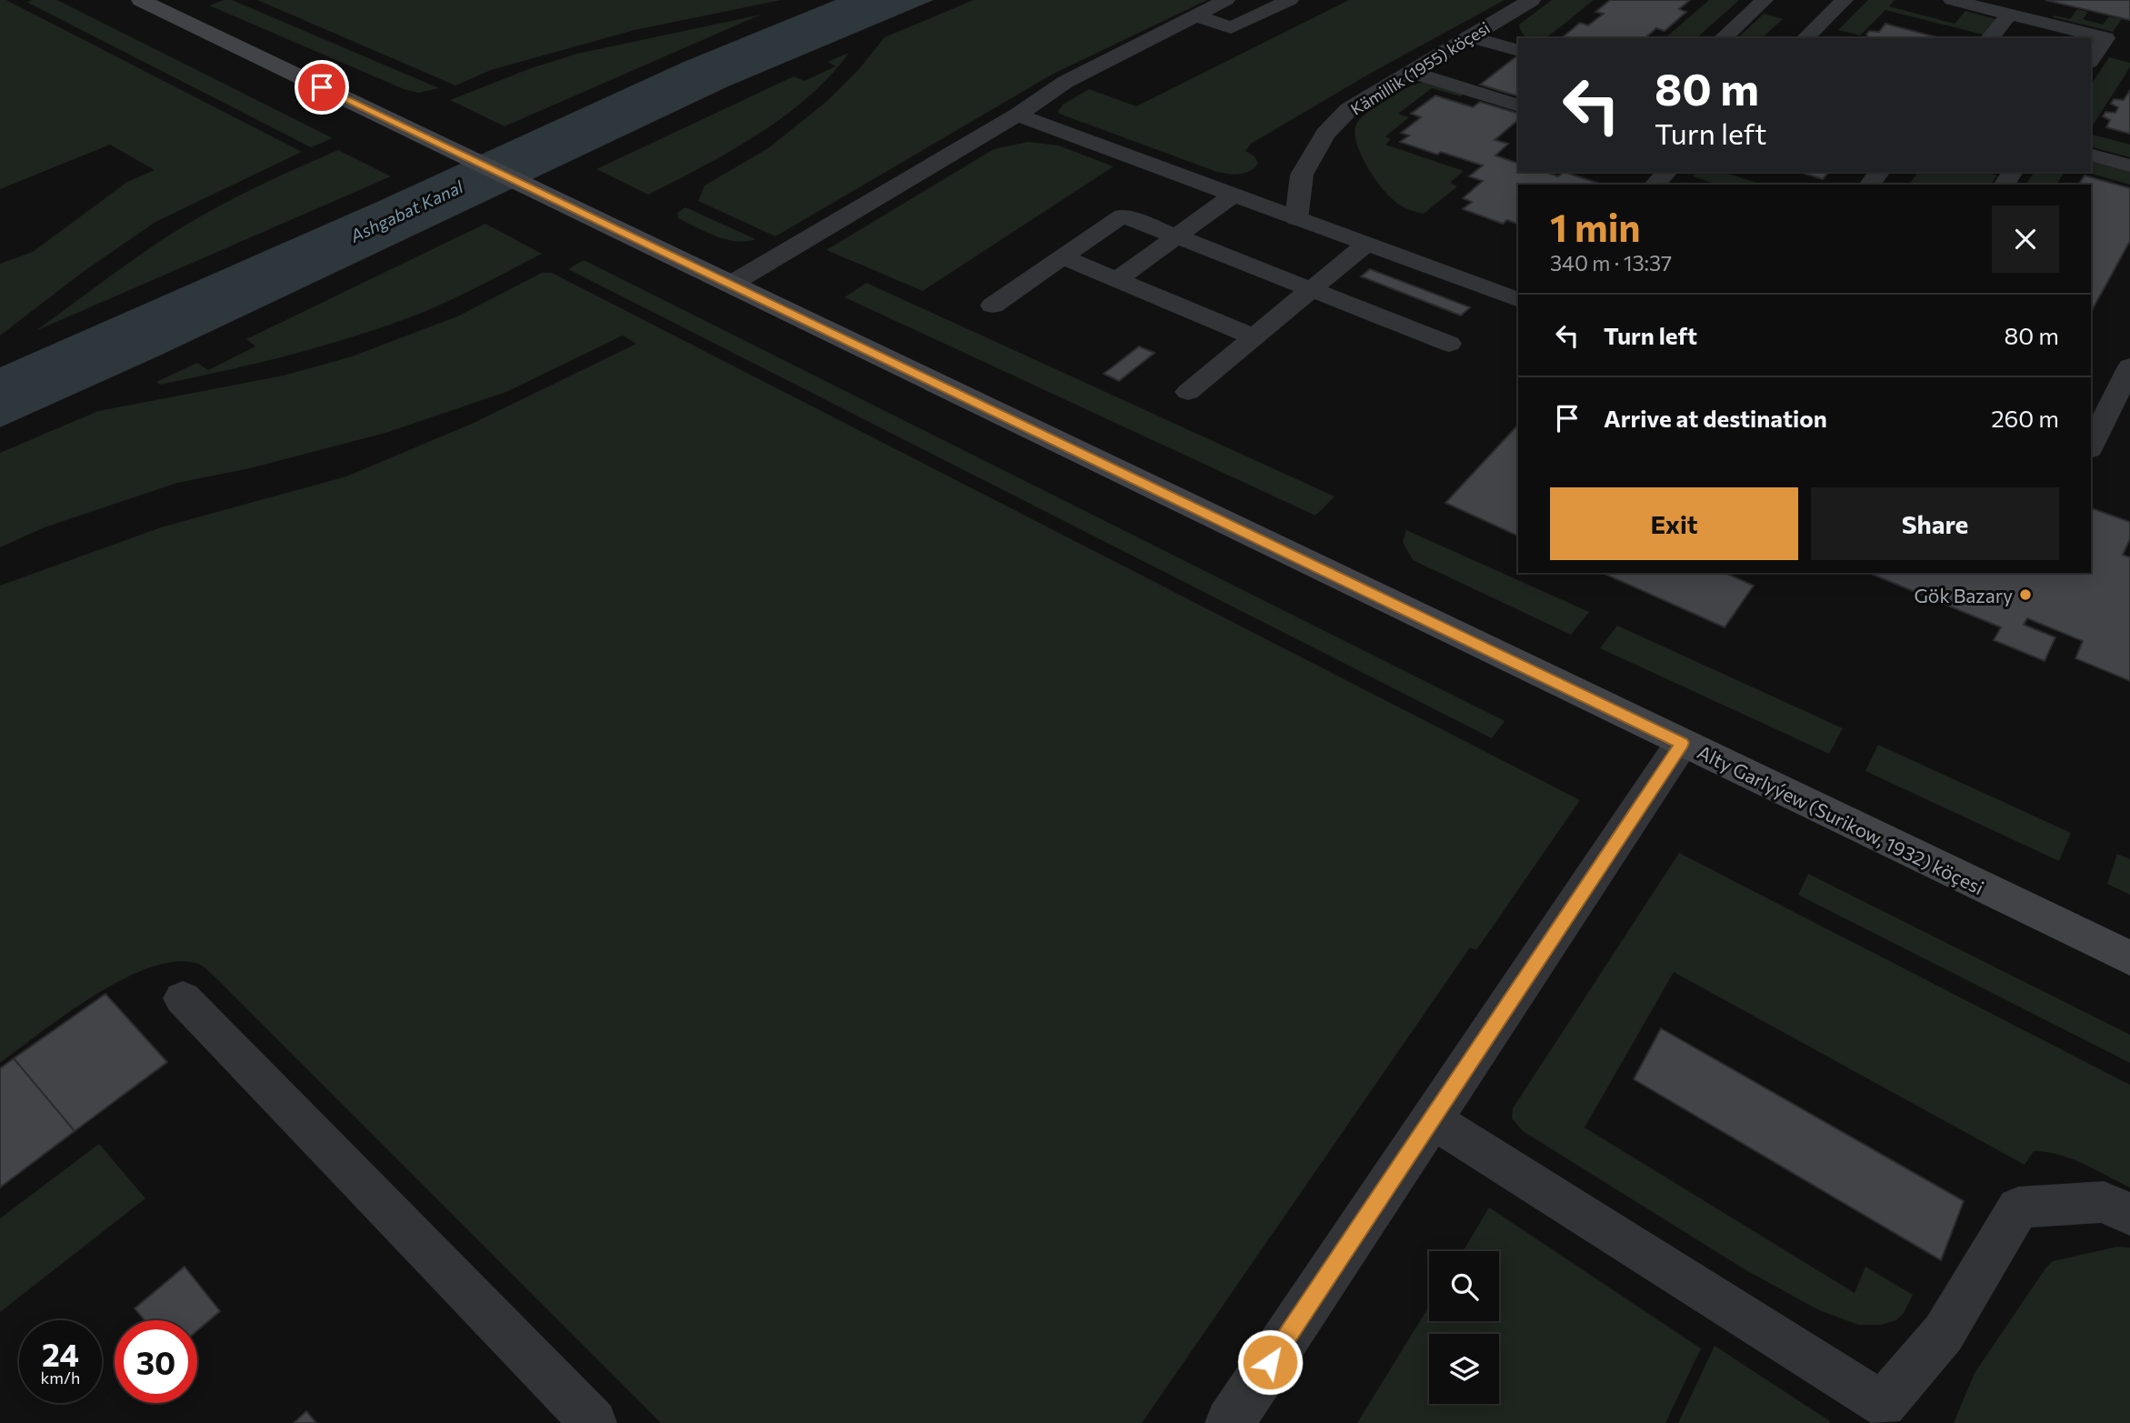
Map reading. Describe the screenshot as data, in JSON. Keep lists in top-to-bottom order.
{
  "streets": {
    "street": ["Kämillik (1955) köçesi", "Alty Garlyýew (Surikow, 1932) köçesi"]
  },
  "water": ["Ashgabat Kanal"],
  "places": ["Gök Bazary"],
  "page": {
    "turn": ["80 m", "Turn left"],
    "heading": ["1 min", "340 m · 13:37"],
    "list": [
      {
        "name": "Turn left",
        "value": "80 m"
      },
      {
        "name": "Arrive at destination",
        "value": "260 m"
      }
    ],
    "buttons": ["Exit", "Share"],
    "speed": "24 km/h",
    "limit": "30"
  }
}
